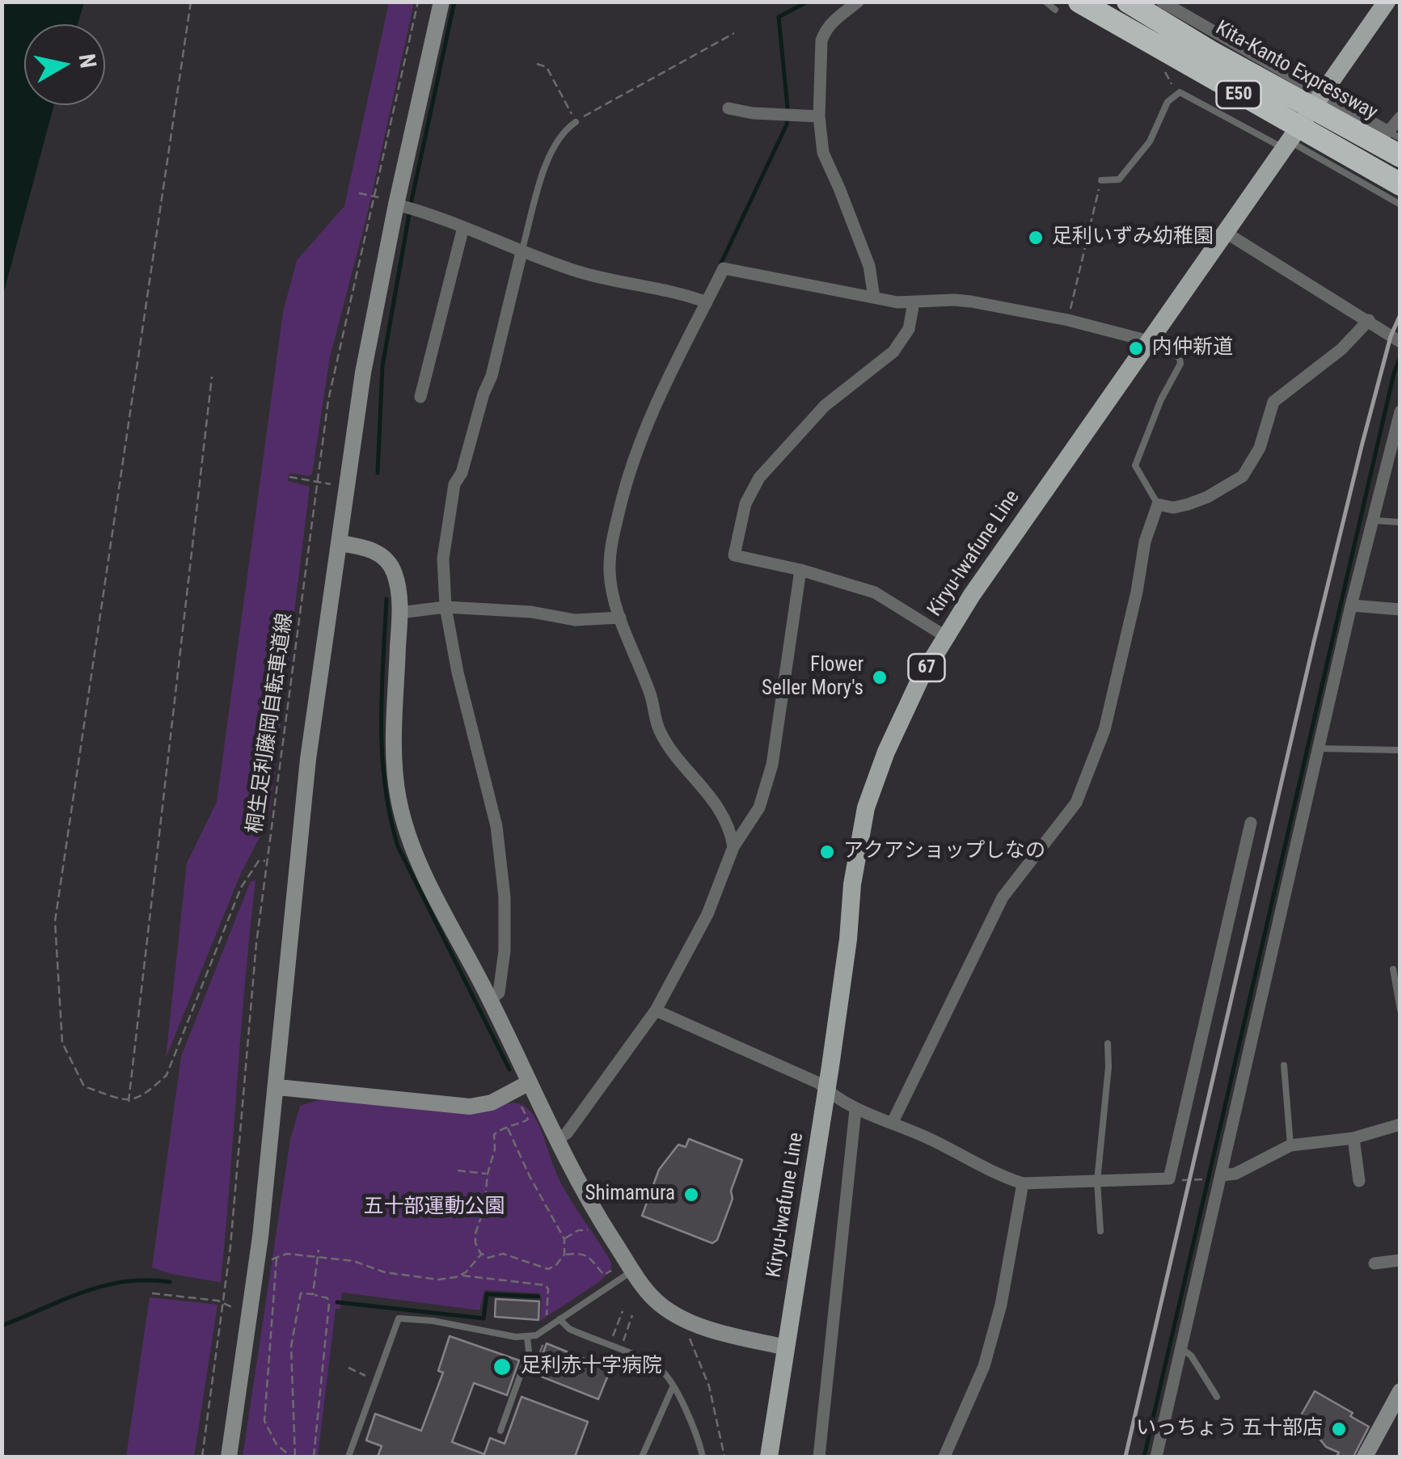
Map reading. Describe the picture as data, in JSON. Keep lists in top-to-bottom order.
{
  "streets": {
    "highway": ["Kita-Kanto Expressway", "E50"],
    "main road": ["Kiryu-Iwafune Line", "67"],
    "path": ["桐生足利藤岡自転車道線"]
  },
  "parks": ["五十部運動公園"],
  "places": [
    "足利いずみ幼稚園",
    "内仲新道",
    "Flower Seller Mory's",
    "アクアショップしなの",
    "Shimamura",
    "足利赤十字病院",
    "いっちょう 五十部店"
  ],
  "north": "right"
}
